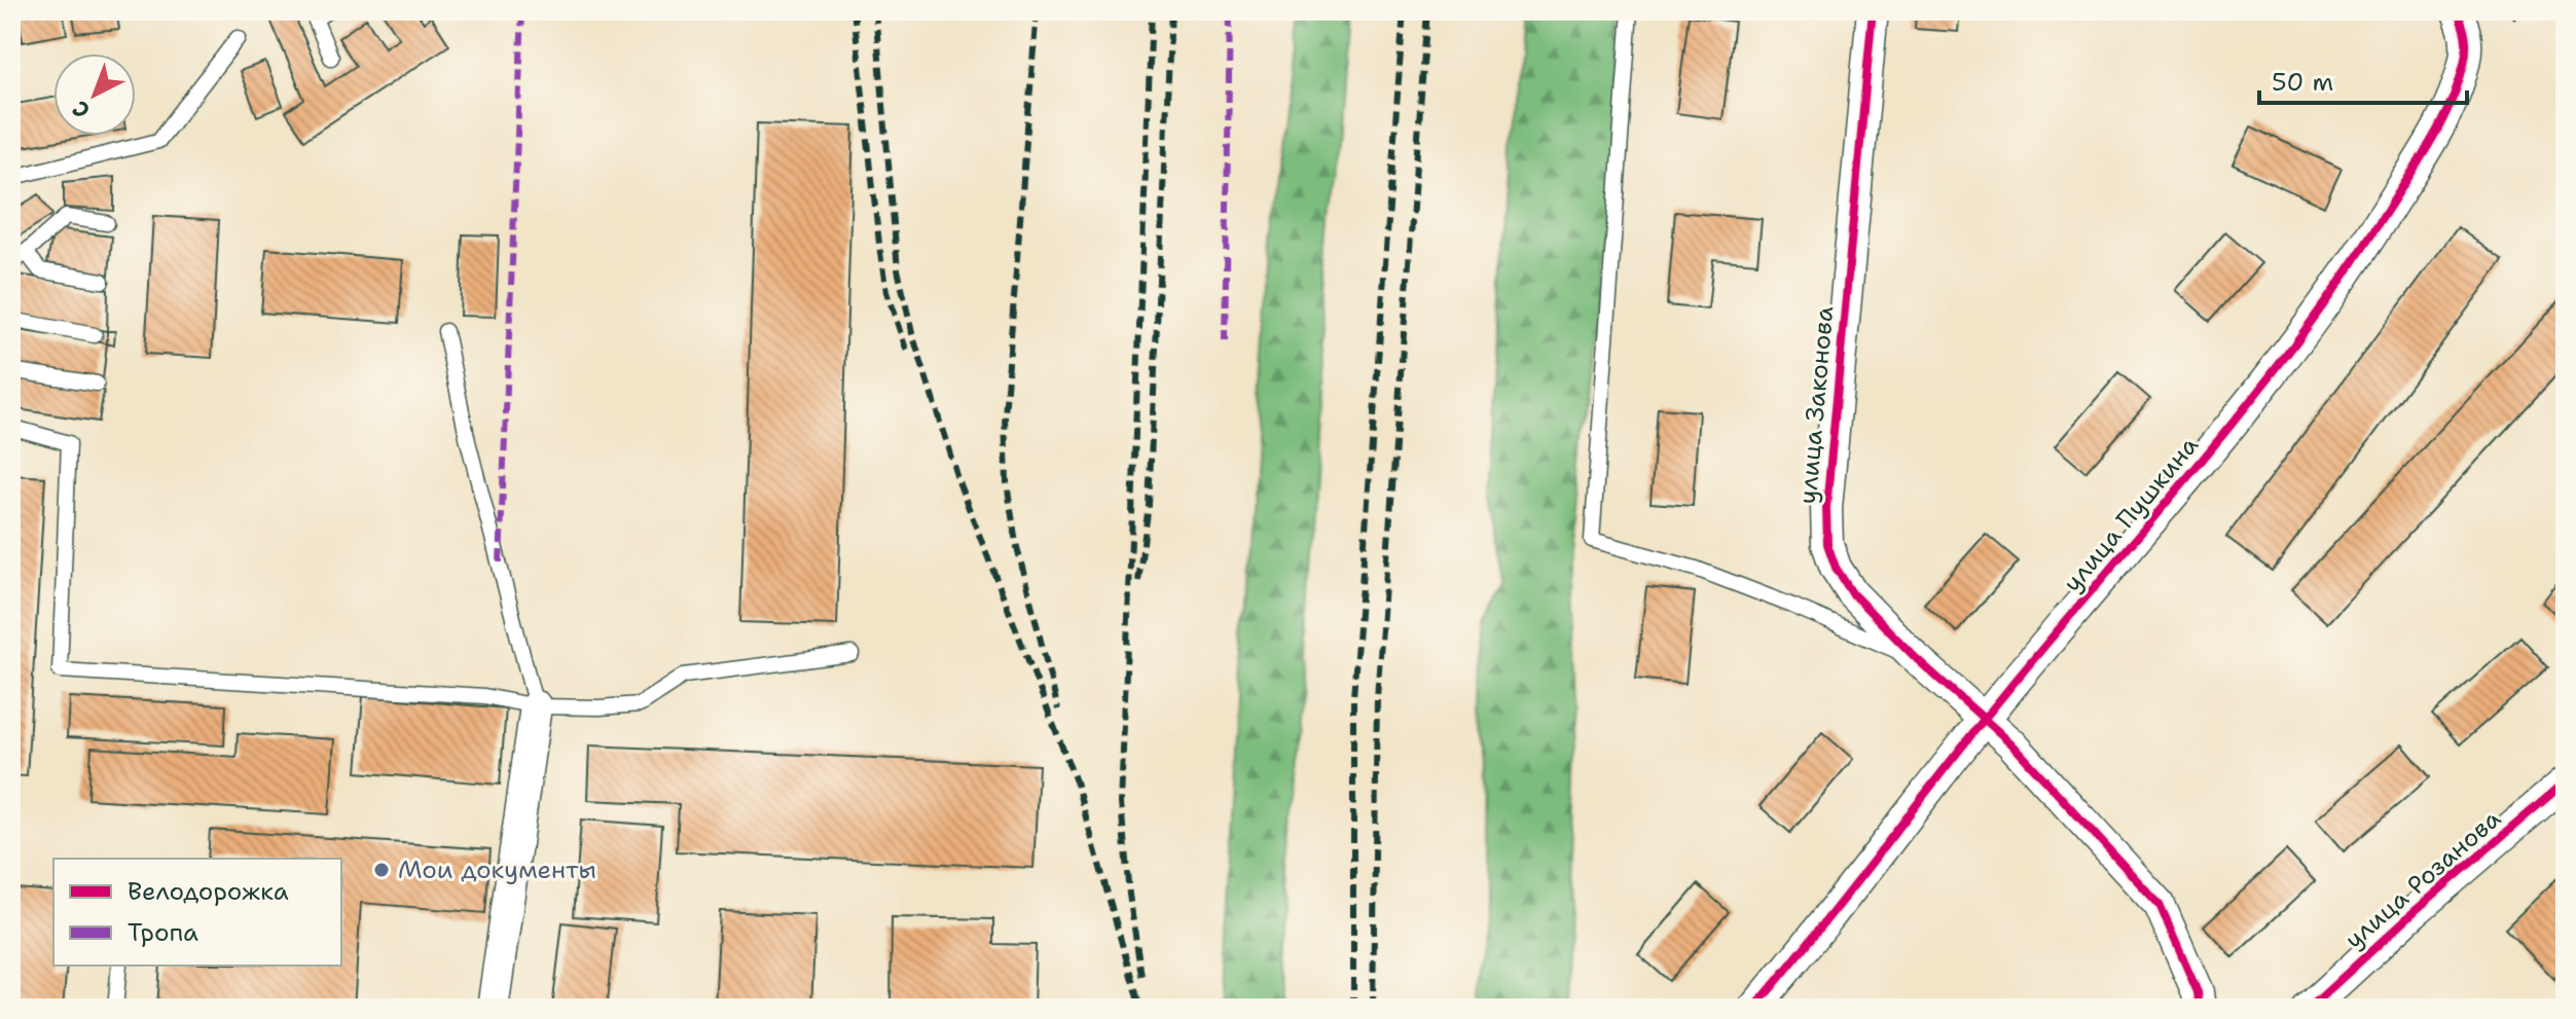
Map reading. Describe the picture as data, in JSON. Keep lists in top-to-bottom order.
{
  "streets": {
    "street": ["улица Законова", "улица Пушкина", "улица Розанова"]
  },
  "crossings": [
    ["улица Законова", "улица Пушкина"]
  ],
  "places": ["Мои документы"],
  "legend": ["Велодорожка", "Тропа"],
  "scale_bar": "50 m",
  "north": "bottom left"
}
